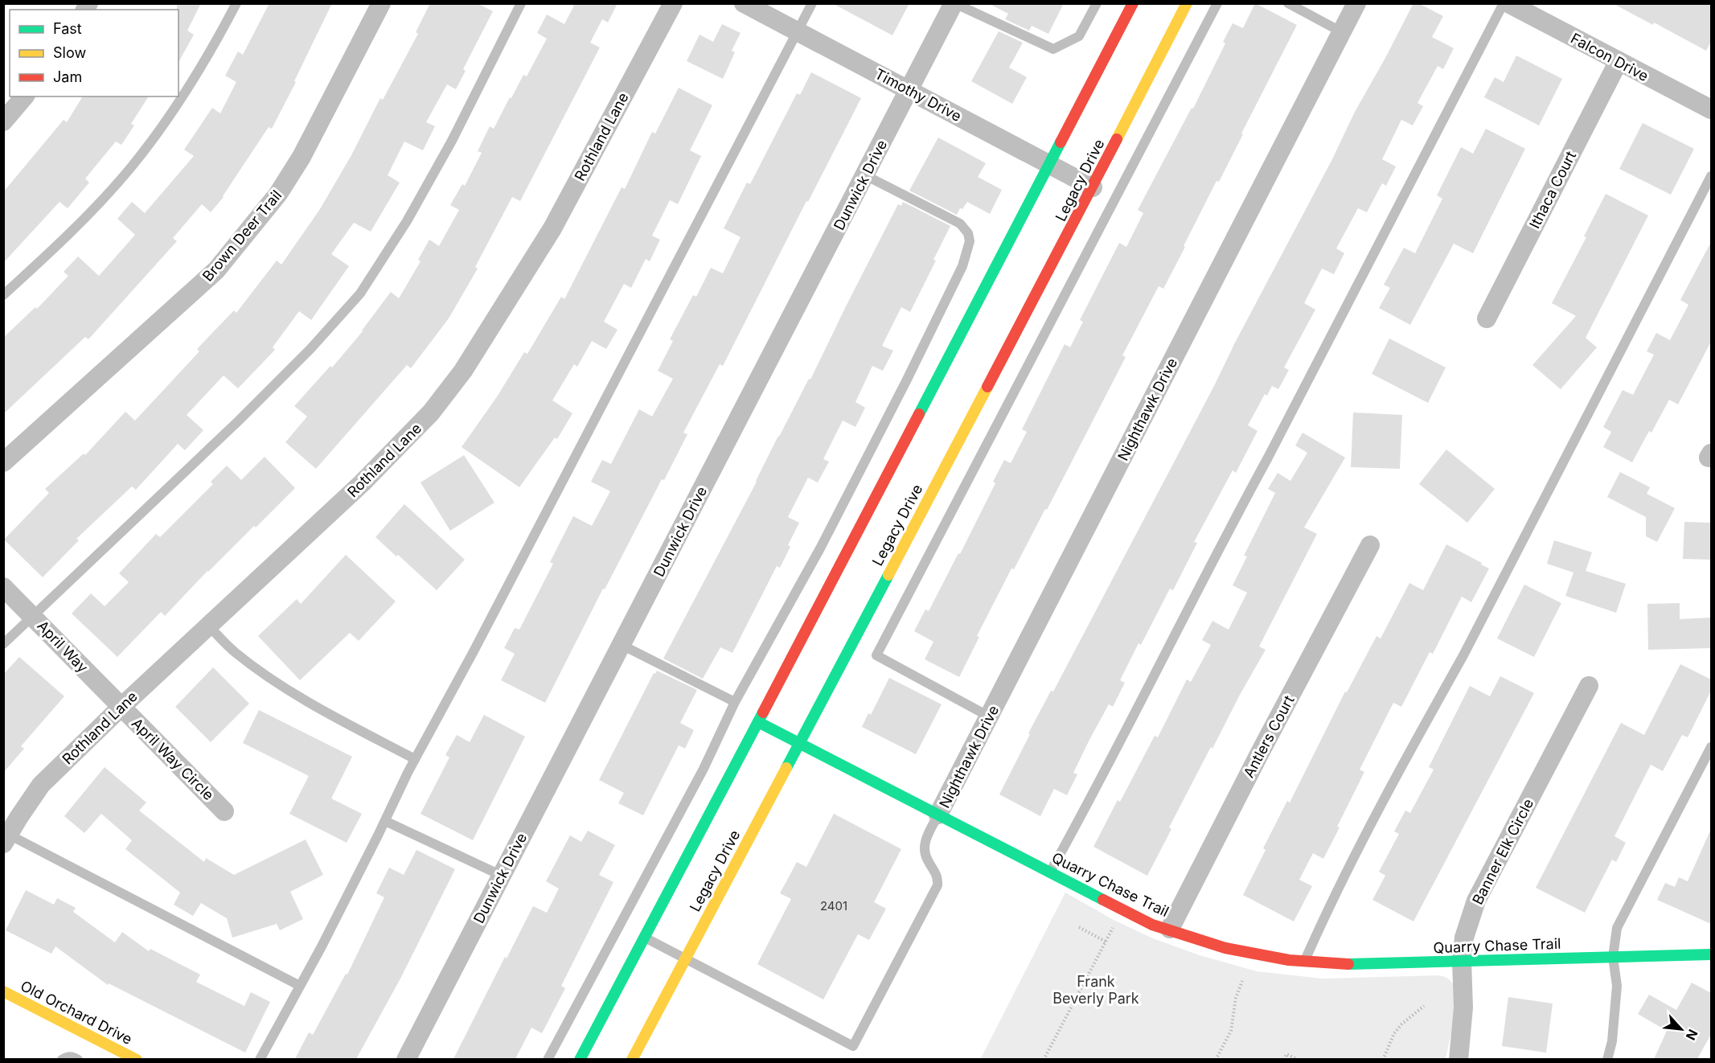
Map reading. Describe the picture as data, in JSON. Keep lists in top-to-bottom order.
{
  "streets": {
    "main road": ["Legacy Drive", "Quarry Chase Trail", "Old Orchard Drive"],
    "street": [
      "Falcon Drive",
      "Timothy Drive",
      "Rothland Lane",
      "Dunwick Drive",
      "Ithaca Court",
      "Brown Deer Trail",
      "Nighthawk Drive",
      "April Way",
      "Antlers Court",
      "April Way Circle",
      "Banner Elk Circle"
    ]
  },
  "crossings": [
    ["Falcon Drive", "Ithaca Court"],
    ["Timothy Drive", "Legacy Drive"],
    ["Timothy Drive", "Dunwick Drive"],
    ["Rothland Lane", "April Way"],
    ["Rothland Lane", "April Way Circle"],
    ["Legacy Drive", "Quarry Chase Trail"],
    ["Nighthawk Drive", "Quarry Chase Trail"],
    ["April Way", "April Way Circle"],
    ["Antlers Court", "Quarry Chase Trail"],
    ["Banner Elk Circle", "Quarry Chase Trail"]
  ],
  "parks": ["Frank Beverly Park"],
  "house_numbers": ["2401"],
  "legend": ["Fast", "Slow", "Jam"],
  "north": "bottom right"
}
